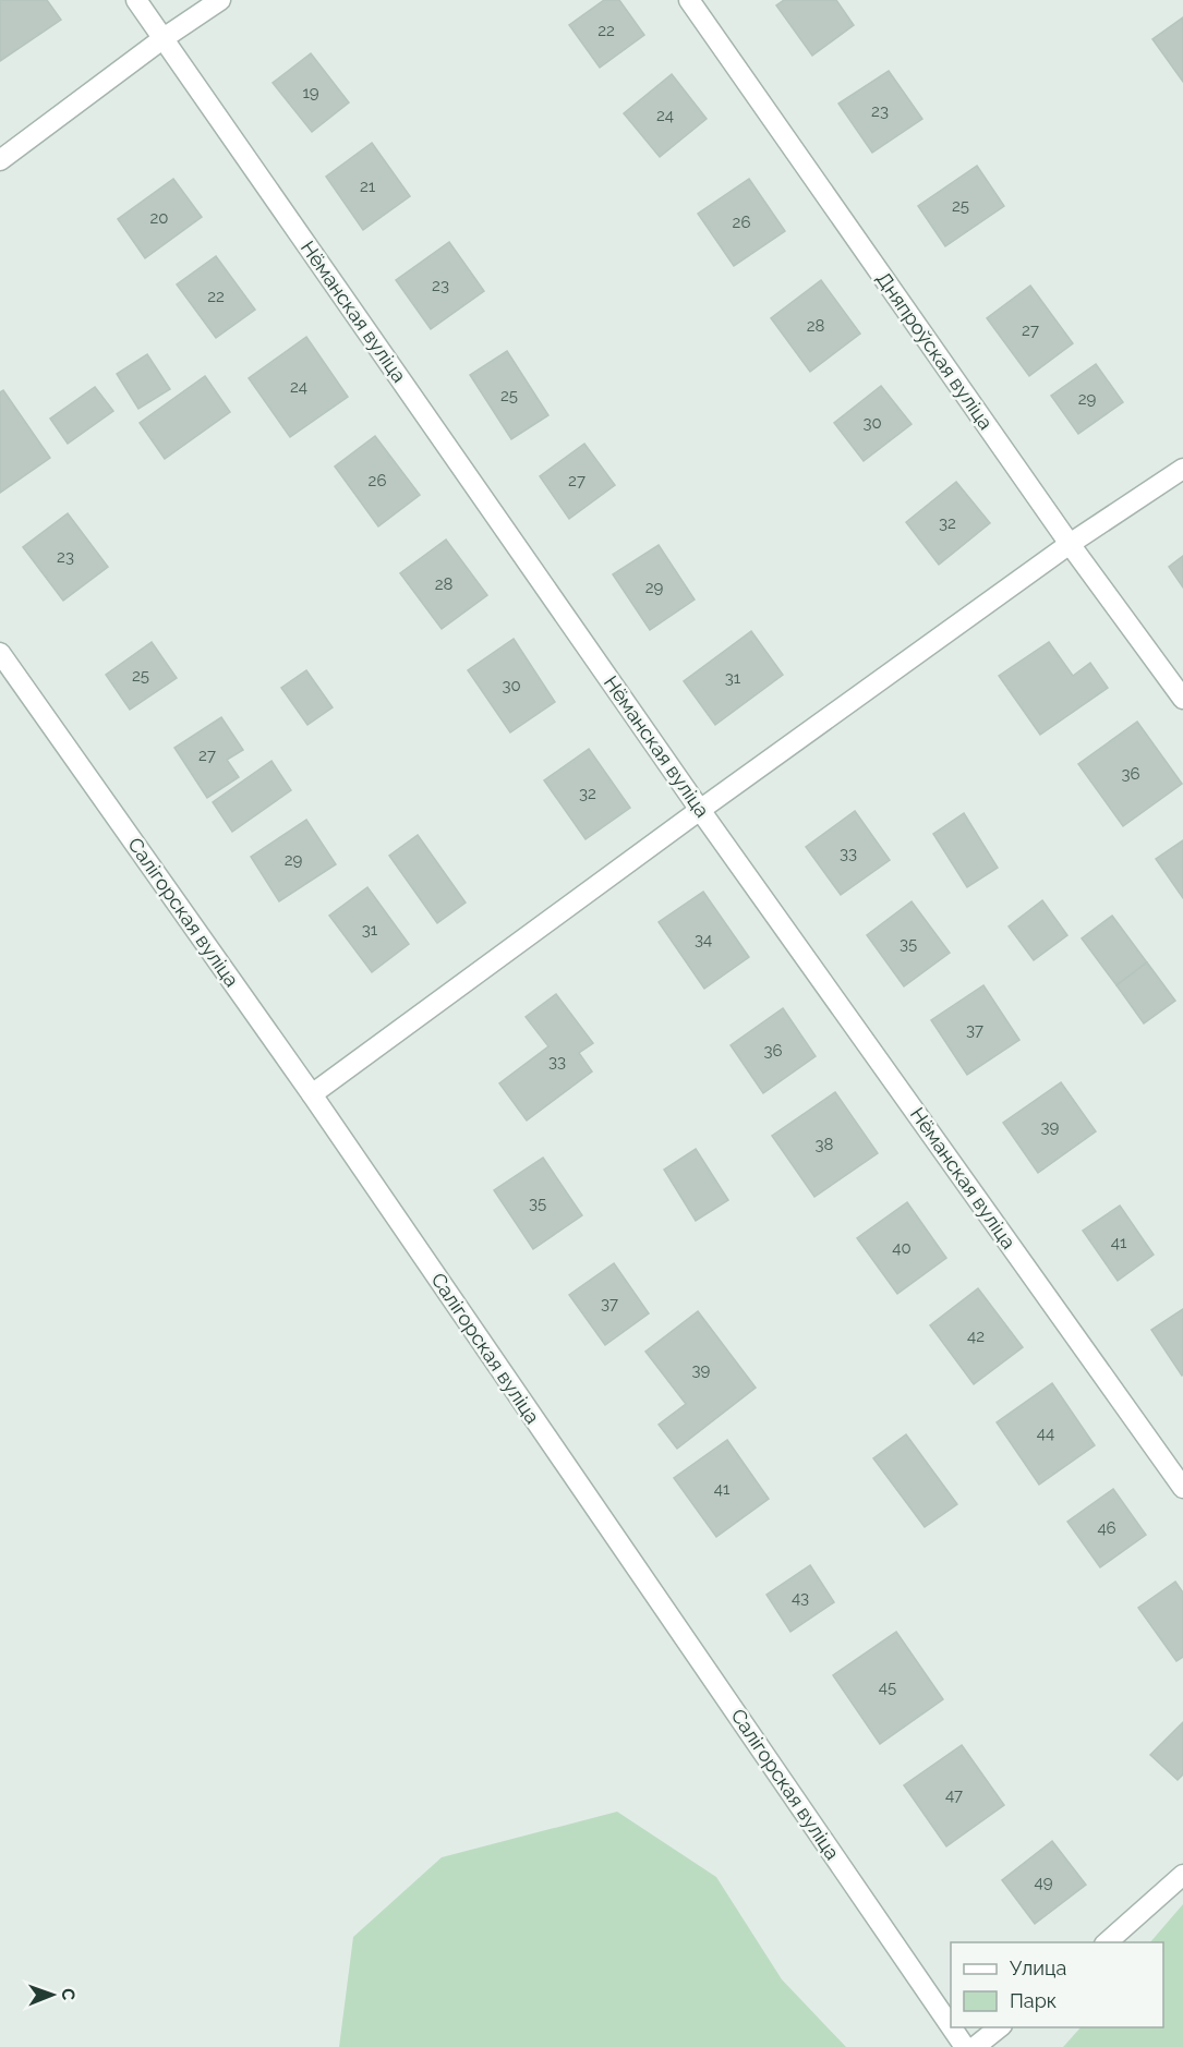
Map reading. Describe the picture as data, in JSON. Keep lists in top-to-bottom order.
{
  "streets": {
    "street": ["Нёманская вуліца", "Дняпроўская вуліца", "Салігорская вуліца"]
  },
  "house_numbers": [
    "22",
    "19",
    "23",
    "24",
    "21",
    "25",
    "20",
    "26",
    "23",
    "22",
    "28",
    "27",
    "24",
    "25",
    "29",
    "30",
    "26",
    "27",
    "32",
    "23",
    "28",
    "29",
    "25",
    "31",
    "30",
    "27",
    "36",
    "32",
    "33",
    "29",
    "31",
    "34",
    "35",
    "37",
    "36",
    "33",
    "39",
    "38",
    "35",
    "41",
    "40",
    "37",
    "42",
    "39",
    "44",
    "41",
    "46",
    "43",
    "45",
    "47",
    "49"
  ],
  "legend": ["Улица", "Парк"],
  "north": "right"
}
